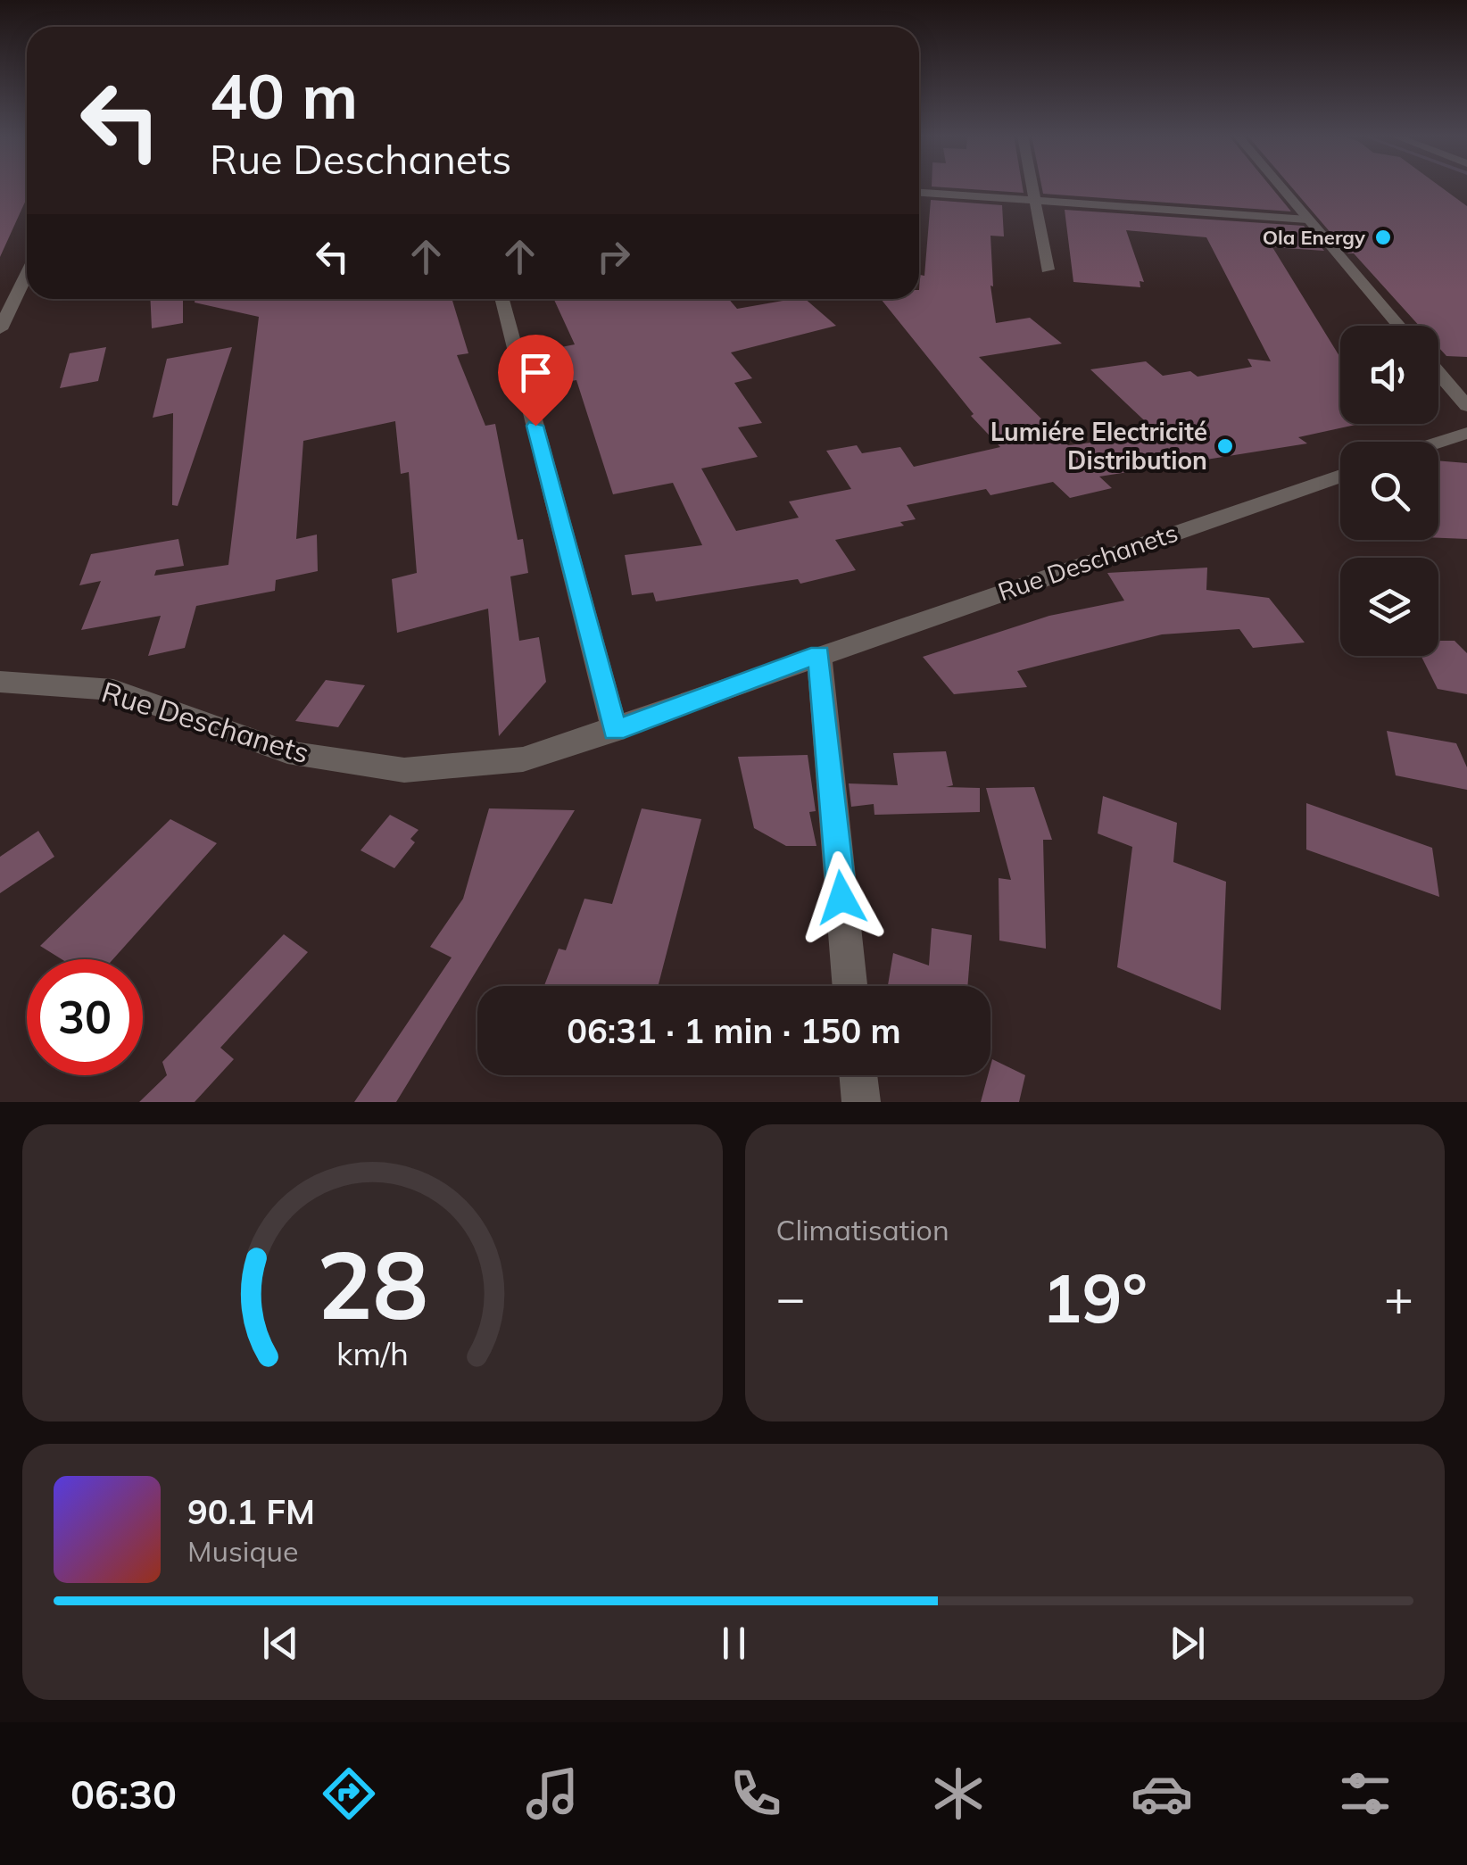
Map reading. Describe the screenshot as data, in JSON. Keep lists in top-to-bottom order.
{
  "streets": {
    "street": ["Rue Deschanets"]
  },
  "places": ["Ola Energy", "Lumiére Electricité Distribution"],
  "page": {
    "turn": ["40 m", "Rue Deschanets"],
    "limit": "30",
    "trip": "06:31 · 1 min · 150 m",
    "tile": "Climatisation",
    "heat": ["−", "19°", "+"],
    "song": ["90.1 FM", "Musique"],
    "tabs": "06:30",
    "gauge": ["28", "km/h"]
  }
}
